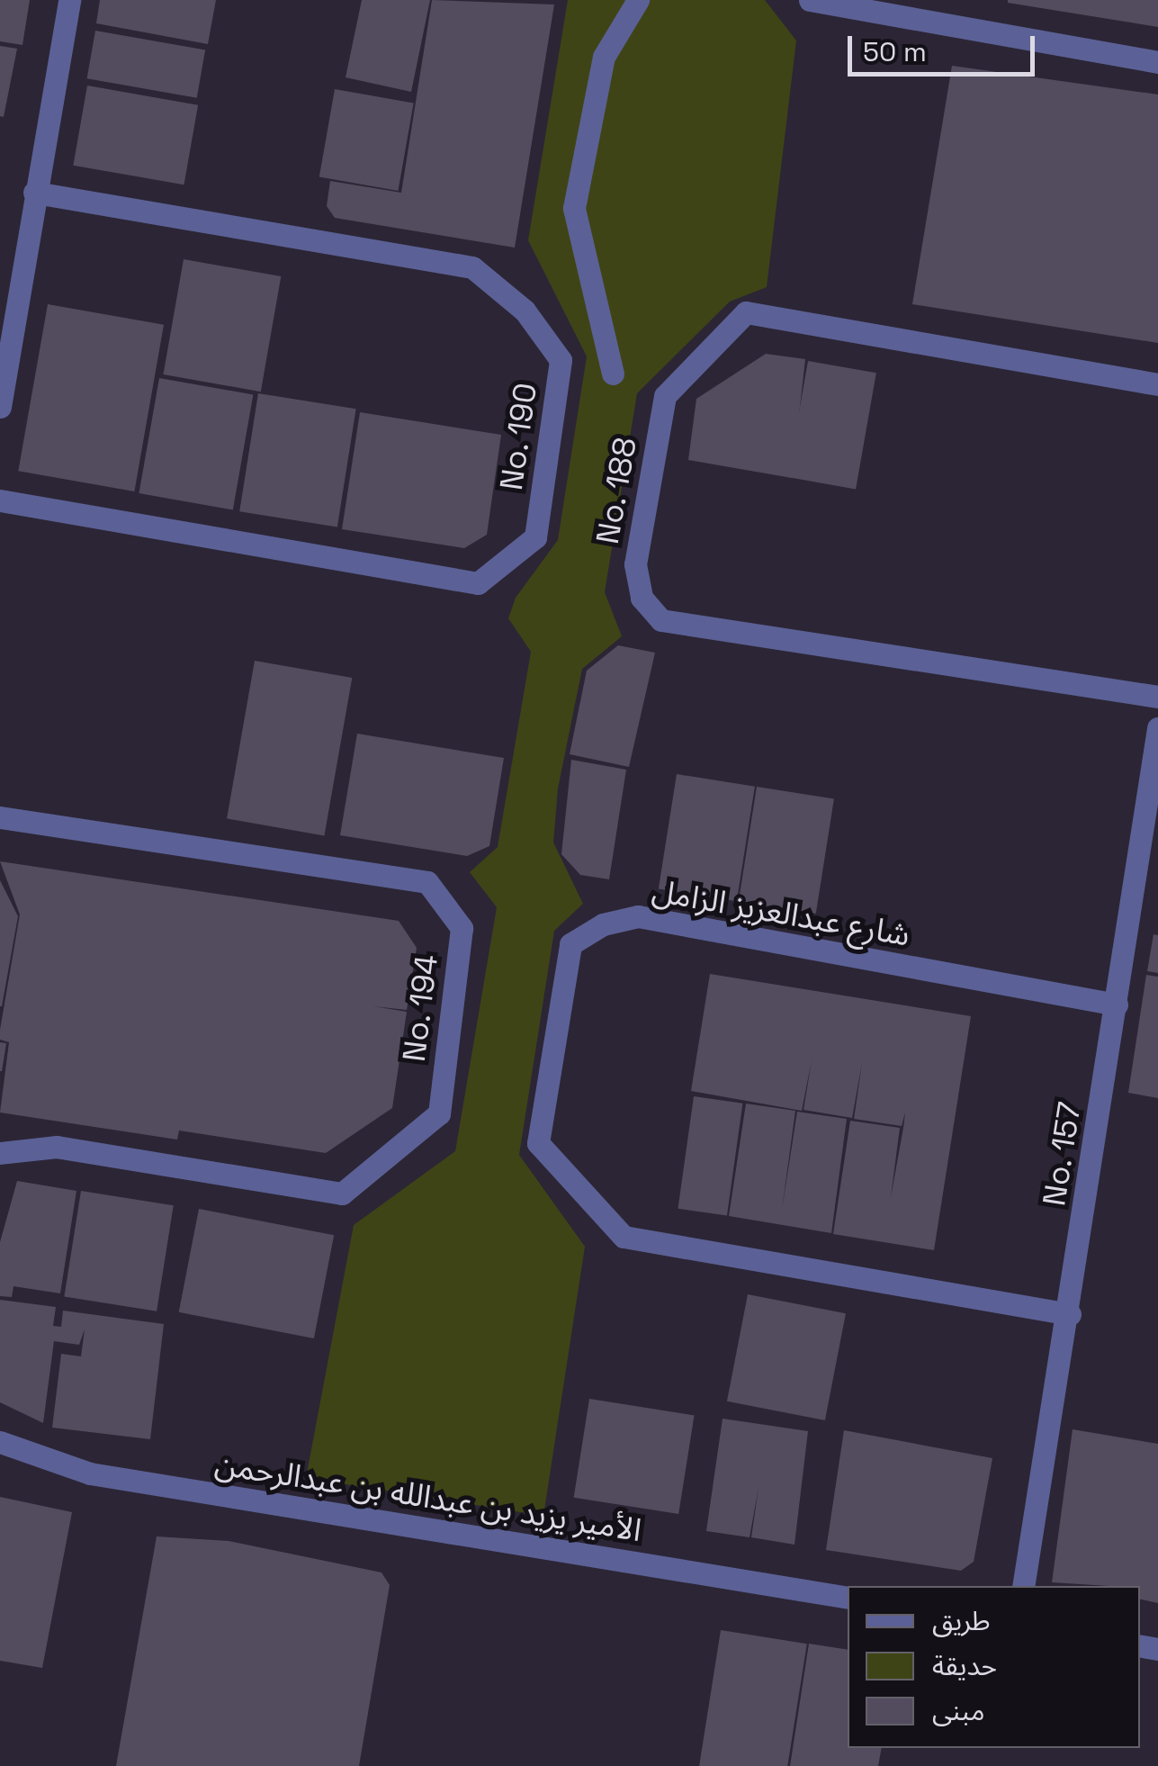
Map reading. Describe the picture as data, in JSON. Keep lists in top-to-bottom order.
{
  "streets": {
    "street": [
      "No. 190",
      "No. 188",
      "شارع عبدالعزيز الزامل",
      "No. 194",
      "No. 157",
      "الأمير يزيد بن عبدالله بن عبدالرحمن"
    ]
  },
  "crossings": [
    ["شارع عبدالعزيز الزامل", "No. 157"]
  ],
  "legend": ["طريق", "حديقة", "مبنى"],
  "scale_bar": "50 m"
}
